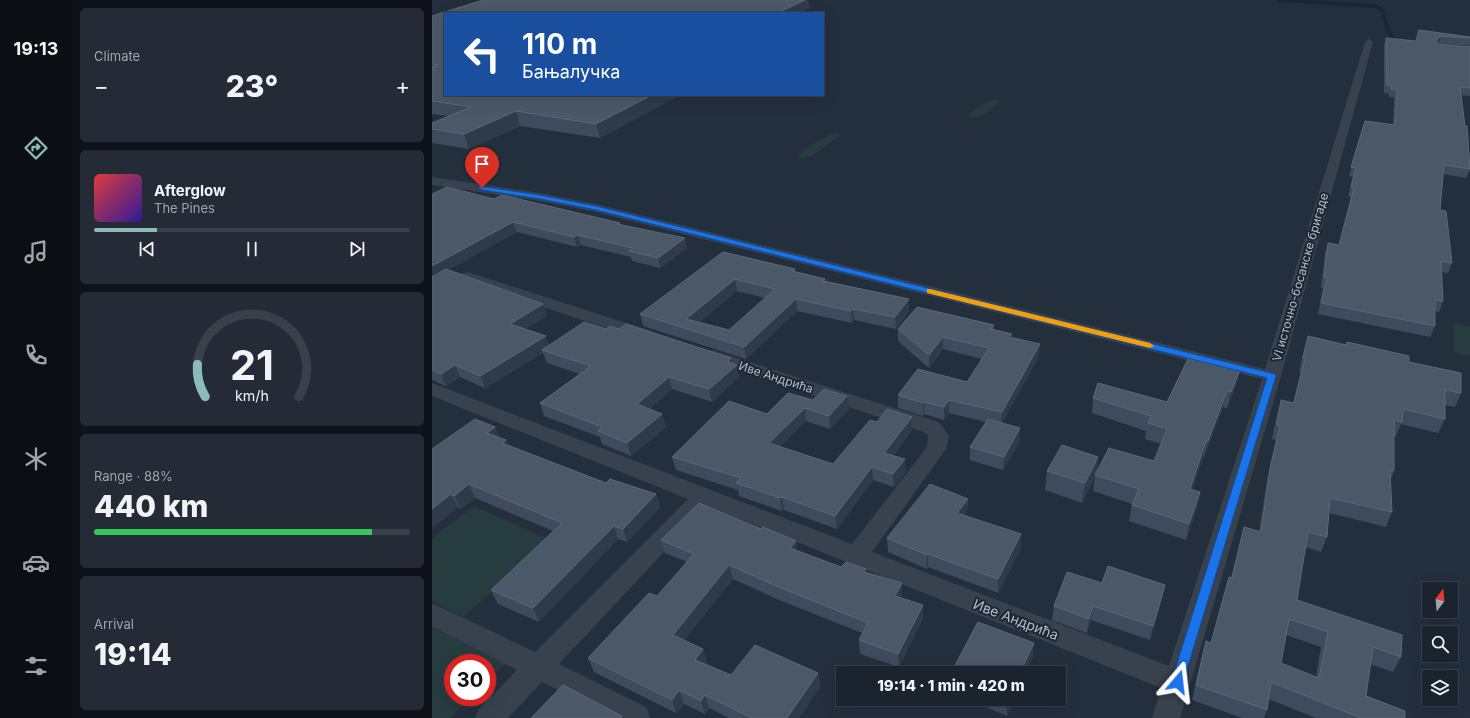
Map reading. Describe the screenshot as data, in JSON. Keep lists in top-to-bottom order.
{
  "streets": {
    "street": ["VI источно-босанске бригаде", "Иве Андрића"]
  },
  "crossings": [
    ["VI источно-босанске бригаде", "Иве Андрића"]
  ],
  "north": "top",
  "page": {
    "tabs": "19:13",
    "tile": [
      "Climate",
      ["Range · 88%", "440 km"],
      ["Arrival", "19:14"]
    ],
    "turn": ["110 m", "Бањалучка"],
    "heat": ["−", "23°", "+"],
    "song": ["Afterglow", "The Pines"],
    "limit": "30",
    "trip": "19:14 · 1 min · 420 m",
    "gauge": ["21", "km/h"]
  }
}
